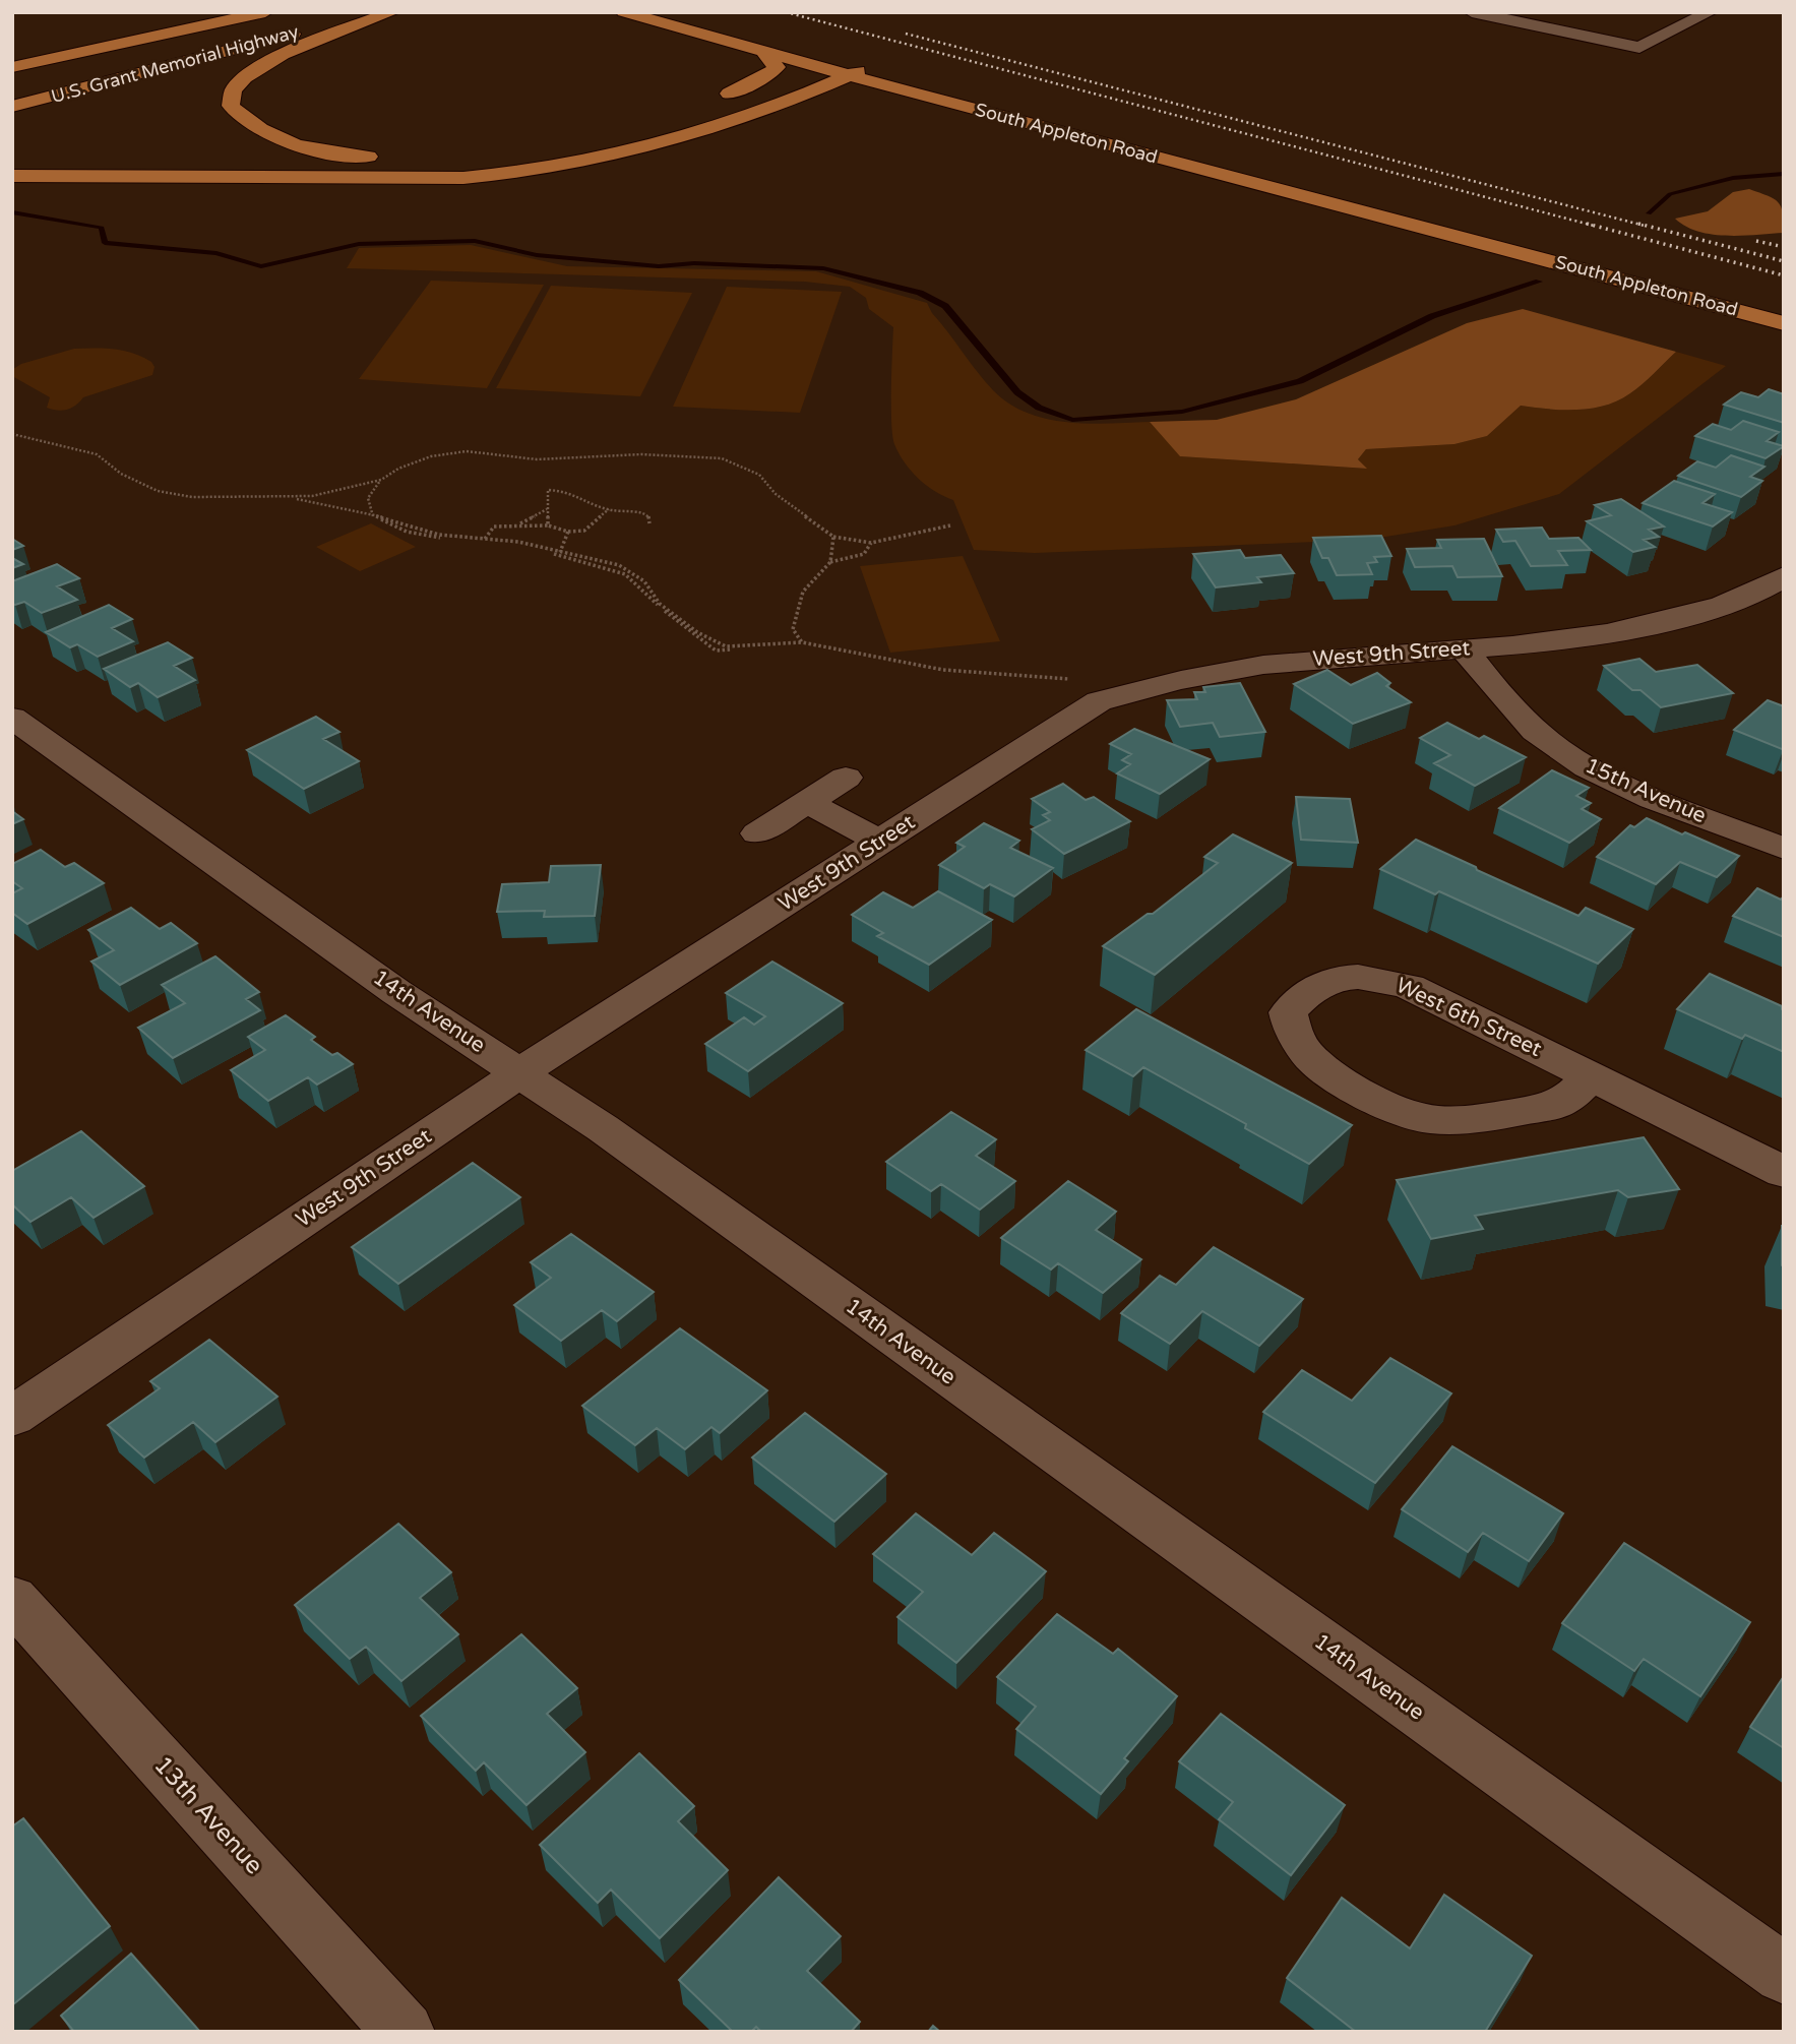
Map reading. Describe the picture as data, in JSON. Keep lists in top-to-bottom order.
{
  "streets": {
    "main road": ["U.S. Grant Memorial Highway", "South Appleton Road"],
    "street": [
      "West 9th Street",
      "15th Avenue",
      "14th Avenue",
      "West 6th Street",
      "13th Avenue"
    ]
  },
  "crossings": [
    ["West 9th Street", "15th Avenue"],
    ["West 9th Street", "14th Avenue"]
  ]
}
